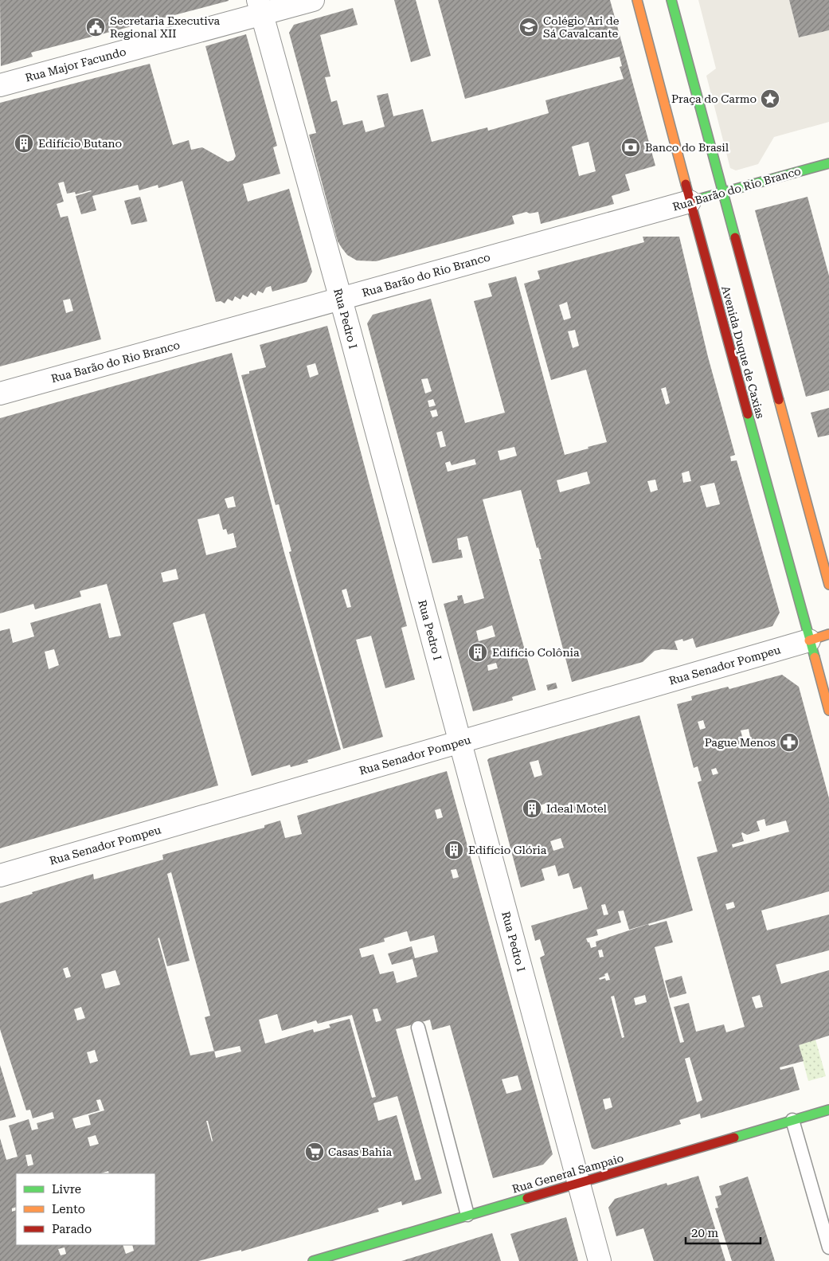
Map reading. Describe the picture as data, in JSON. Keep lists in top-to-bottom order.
{
  "streets": {
    "main road": ["Rua Barão do Rio Branco", "Avenida Duque de Caxias", "Rua General Sampaio"],
    "street": ["Rua Major Facundo", "Rua Pedro I", "Rua Senador Pompeu"]
  },
  "crossings": [
    ["Rua Major Facundo", "Rua Pedro I"],
    ["Rua Barão do Rio Branco", "Rua Pedro I"],
    ["Rua Barão do Rio Branco", "Avenida Duque de Caxias"],
    ["Rua Pedro I", "Rua Senador Pompeu"],
    ["Rua Pedro I", "Rua General Sampaio"],
    ["Avenida Duque de Caxias", "Rua Senador Pompeu"]
  ],
  "places": {
    "public building": ["Secretaria Executiva Regional XII"],
    "school or university": ["Colégio Ari de Sá Cavalcante"],
    "place": ["Praça do Carmo"],
    "building": [
      "Edifício Butano",
      "Edifício Colônia",
      "Ideal Motel",
      "Edifício Glória"
    ],
    "bank": ["Banco do Brasil"],
    "pharmacy": ["Pague Menos"],
    "supermarket": ["Casas Bahia"]
  },
  "legend": ["Livre", "Lento", "Parado"],
  "scale_bar": "20 m"
}
